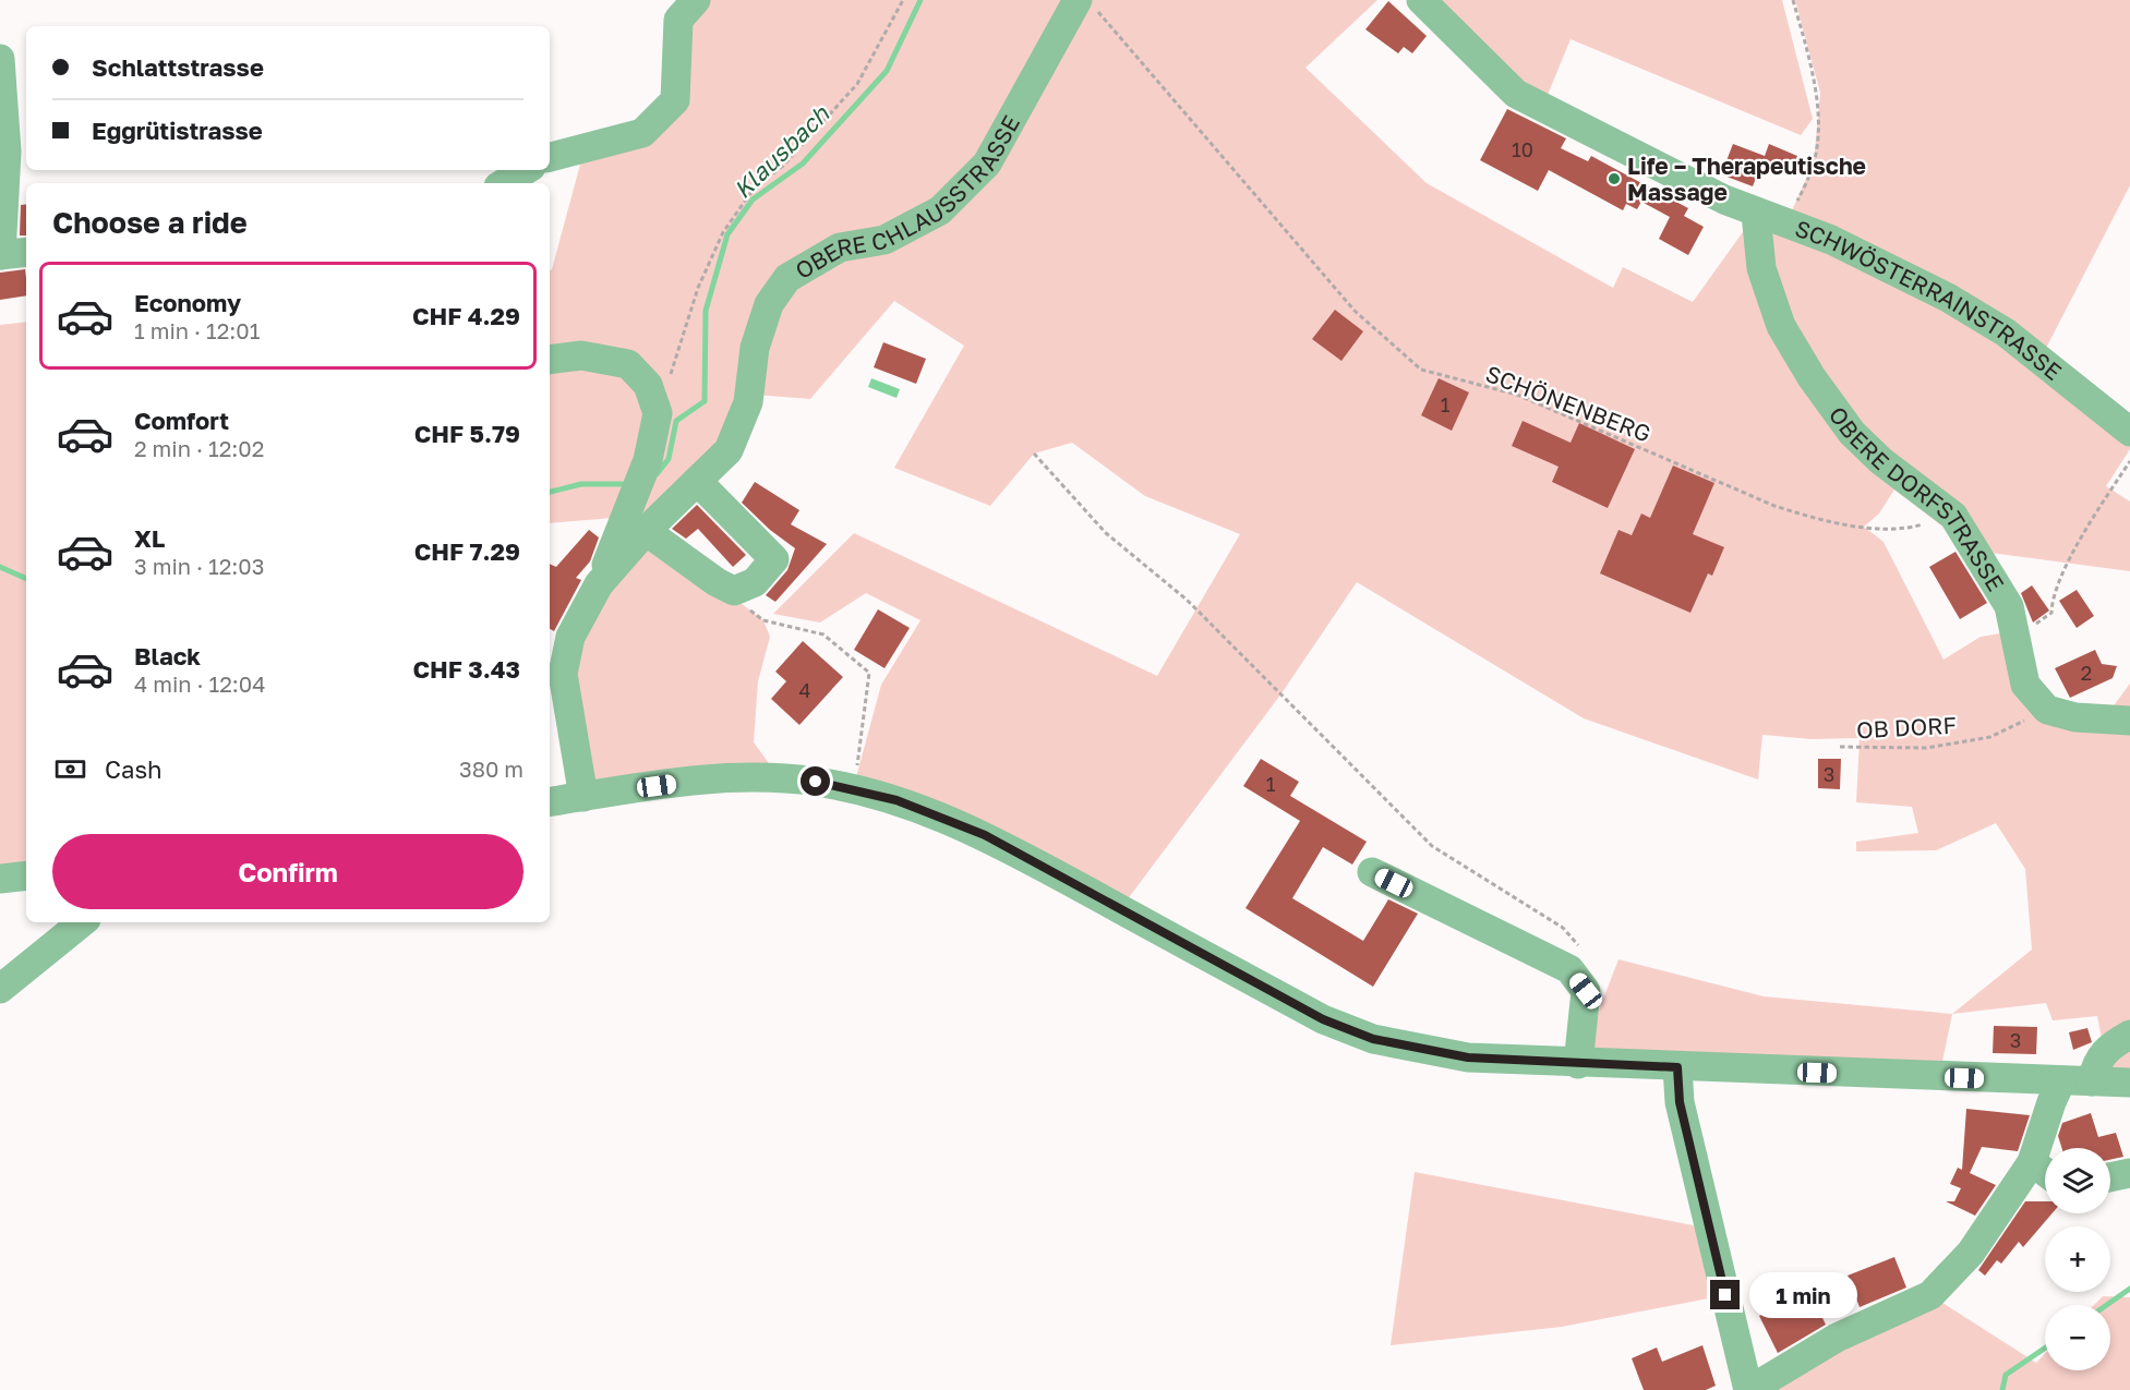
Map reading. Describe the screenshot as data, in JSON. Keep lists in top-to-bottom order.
{
  "streets": {
    "street": ["OBERE CHLAUSSTRASSE", "SCHWÖSTERRAINSTRASSE", "OBERE DORFSTRASSE"],
    "path": ["SCHÖNENBERG", "OB DORF"]
  },
  "crossings": [
    ["OBERE CHLAUSSTRASSE", "SCHÖNENBERG"],
    ["SCHWÖSTERRAINSTRASSE", "OBERE DORFSTRASSE"],
    ["SCHÖNENBERG", "OBERE DORFSTRASSE"],
    ["OBERE DORFSTRASSE", "OB DORF"]
  ],
  "water": ["Klausbach"],
  "places": ["Life – Therapeutische Massage"],
  "house_numbers": [
    "10",
    "1",
    "2",
    "4",
    "3",
    "1",
    "3"
  ],
  "page": {
    "banner": ["Schlattstrasse", "Eggrütistrasse"],
    "heading": "Choose a ride",
    "list": [
      {
        "name": "Economy",
        "note": "1 min · 12:01",
        "value": "CHF 4.29"
      },
      {
        "name": "Comfort",
        "note": "2 min · 12:02",
        "value": "CHF 5.79"
      },
      {
        "name": "XL",
        "note": "3 min · 12:03",
        "value": "CHF 7.29"
      },
      {
        "name": "Black",
        "note": "4 min · 12:04",
        "value": "CHF 3.43"
      }
    ],
    "pay": ["Cash", "380 m"],
    "buttons": "Confirm",
    "map_buttons": ["+", "−"],
    "bubble": "1 min"
  }
}
